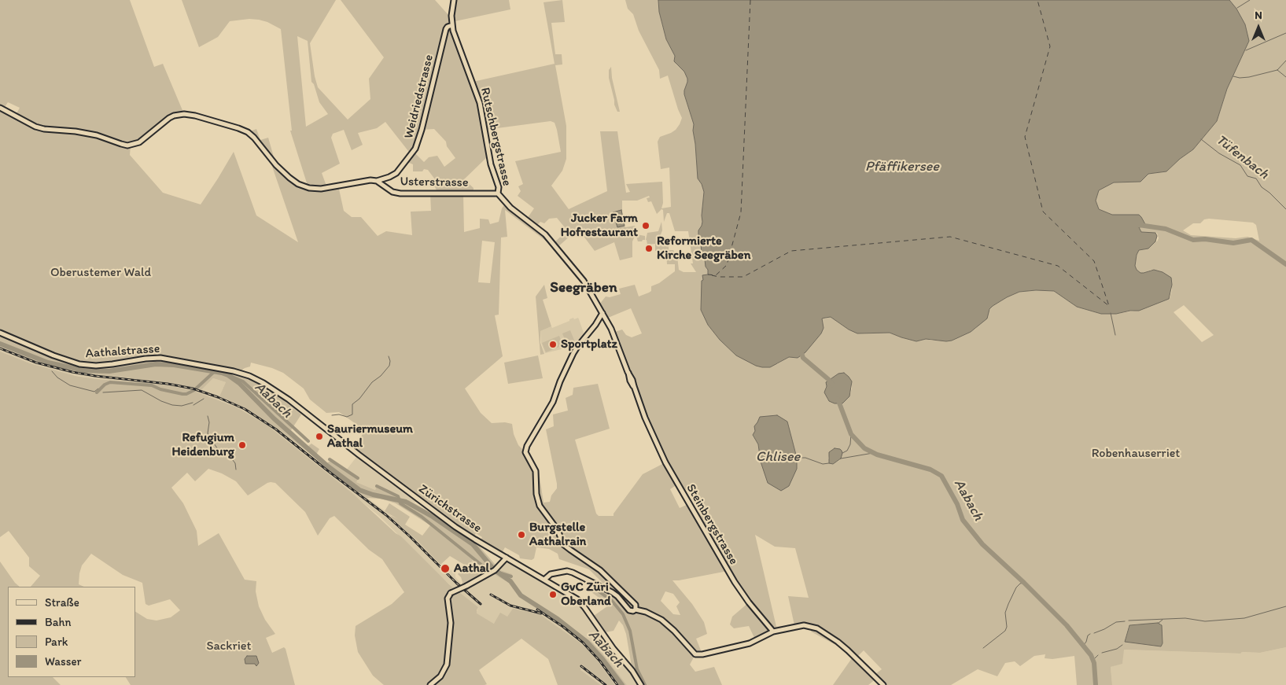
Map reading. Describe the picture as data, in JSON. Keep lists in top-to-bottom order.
{
  "streets": {
    "street": [
      "Weidriedstrasse",
      "Rutschbergstrasse",
      "Usterstrasse",
      "Aathalstrasse",
      "Zürichstrasse",
      "Steinbergstrasse"
    ]
  },
  "crossings": [
    ["Weidriedstrasse", "Rutschbergstrasse"],
    ["Weidriedstrasse", "Usterstrasse"],
    ["Rutschbergstrasse", "Usterstrasse"],
    ["Rutschbergstrasse", "Steinbergstrasse"],
    ["Aathalstrasse", "Zürichstrasse"]
  ],
  "districts": ["Seegräben"],
  "water": [
    "Tüfenbach",
    "Pfäffikersee",
    "Aabach",
    "Chlisee"
  ],
  "parks": ["Oberustemer Wald", "Robenhauserriet", "Sackriet"],
  "places": [
    "Jucker Farm Hofrestaurant",
    "Reformierte Kirche Seegräben",
    "Sportplatz",
    "Sauriermuseum Aathal",
    "Refugium Heidenburg",
    "Burgstelle Aathalrain",
    "Aathal",
    "GvC Züri Oberland"
  ],
  "legend": [
    "Straße",
    "Bahn",
    "Park",
    "Wasser"
  ],
  "north": "top"
}
